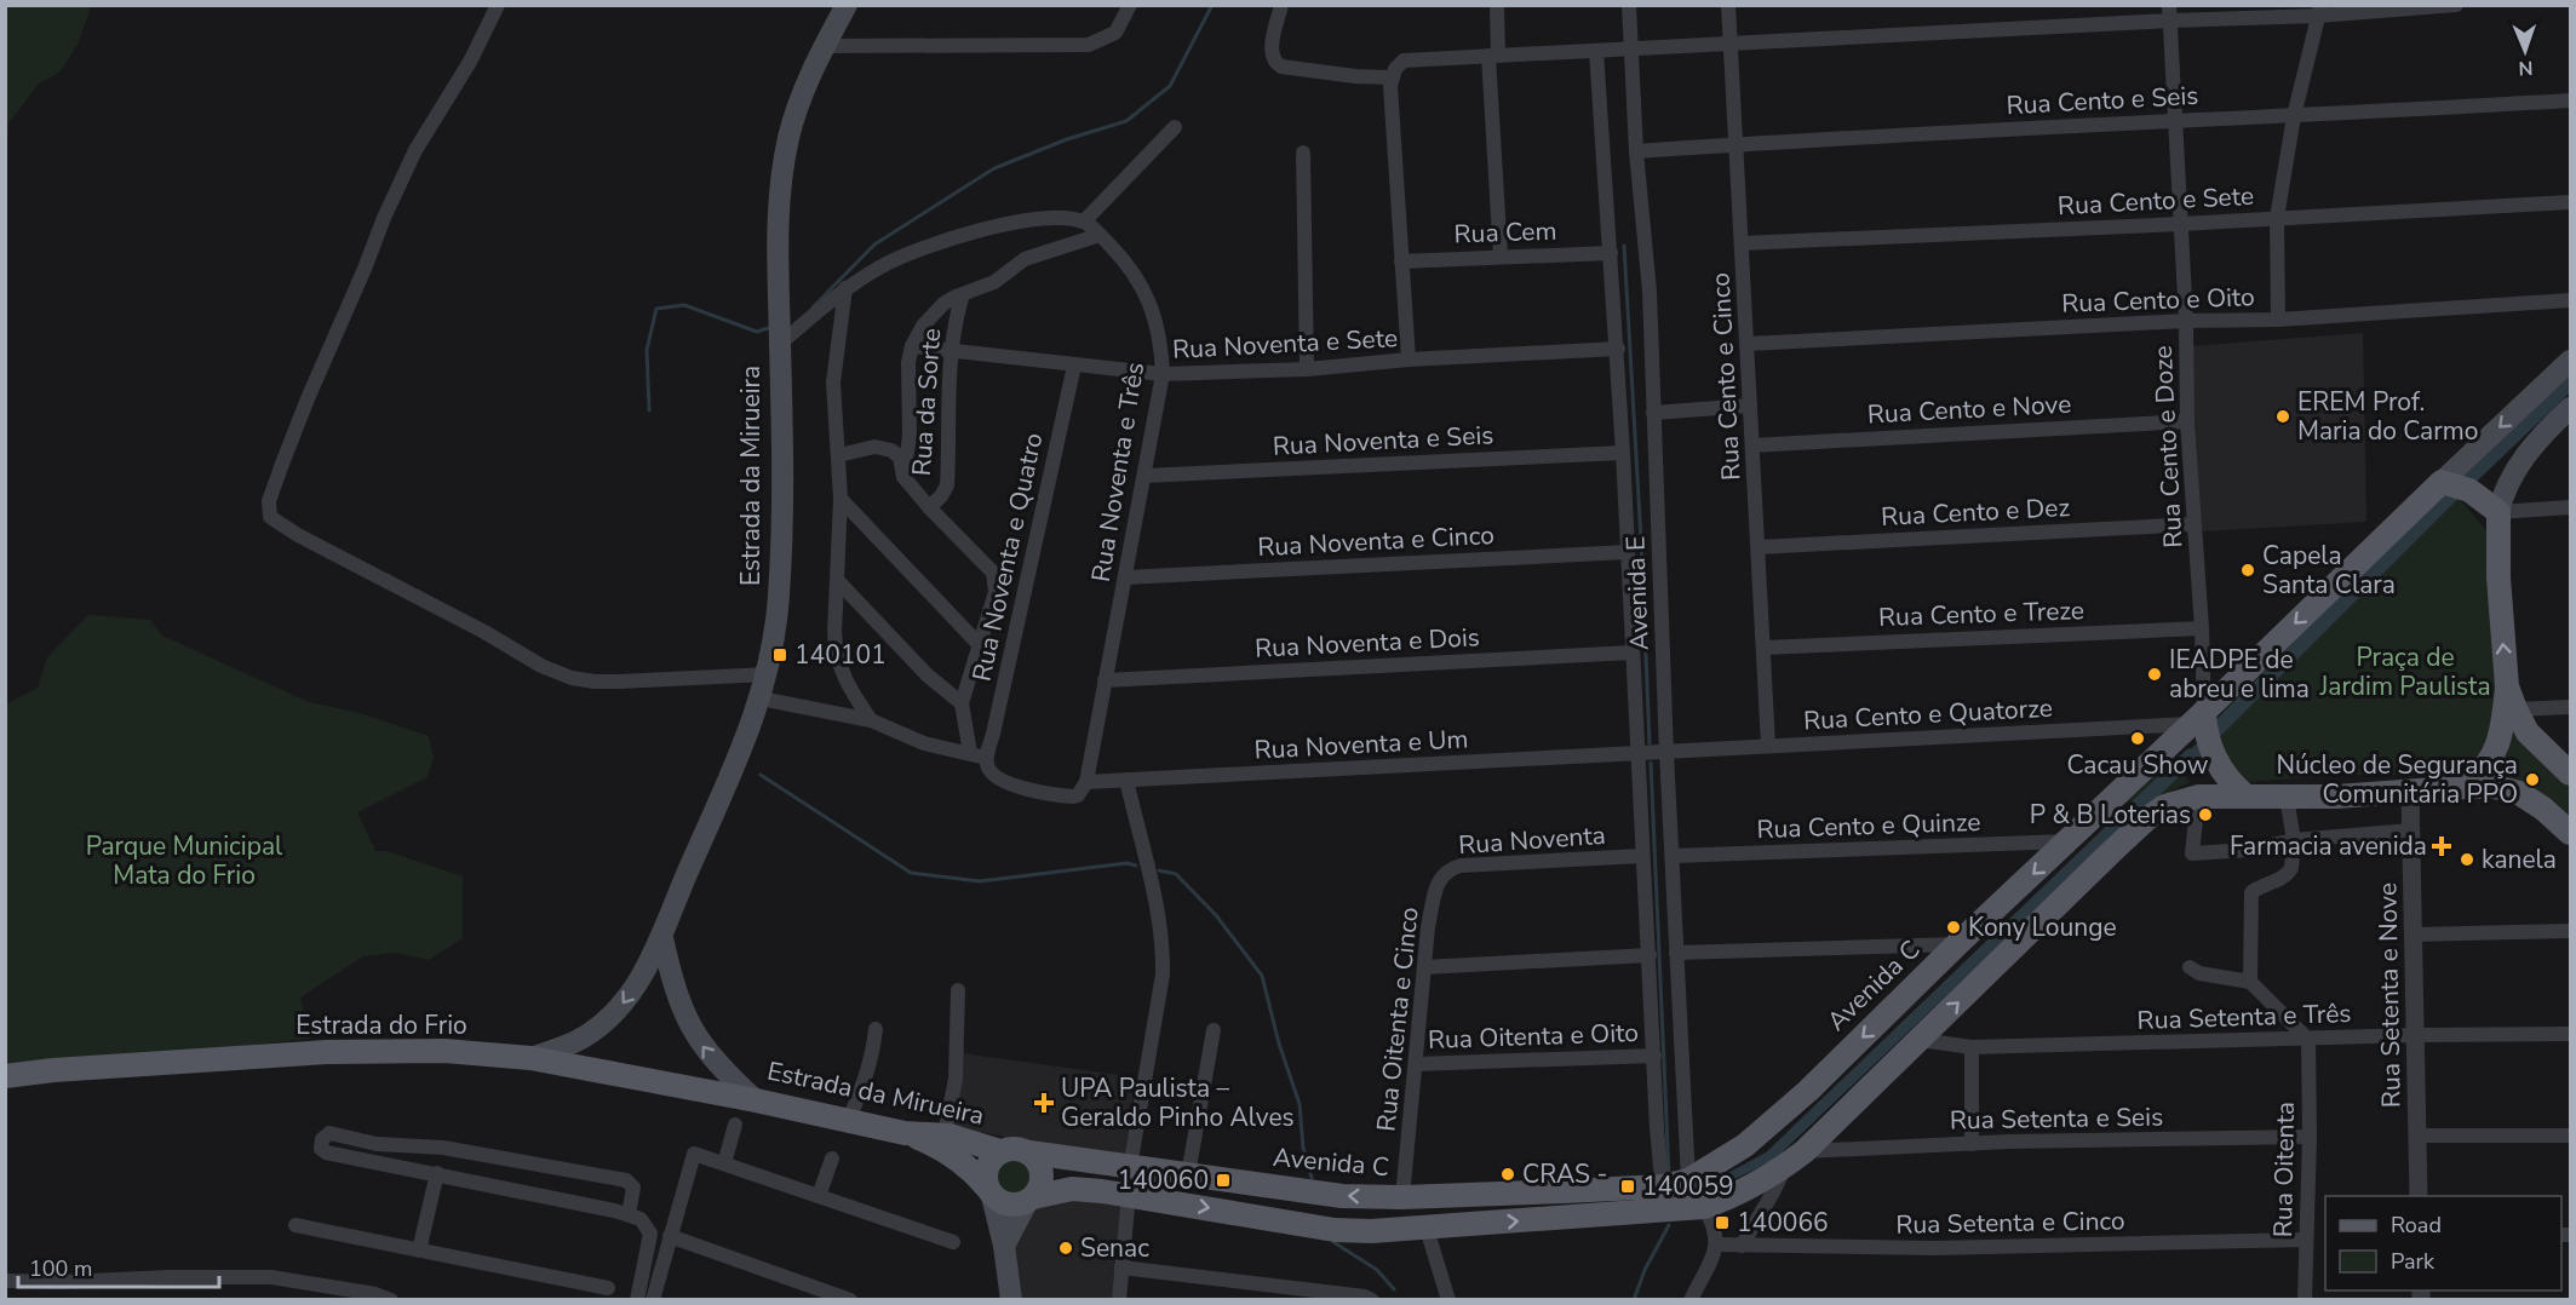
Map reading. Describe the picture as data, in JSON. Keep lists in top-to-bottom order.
{
  "streets": {
    "main road": ["Estrada da Mirueira", "Avenida C", "Estrada do Frio"],
    "street": [
      "Rua Cento e Seis",
      "Rua Cento e Sete",
      "Rua Cem",
      "Rua Cento e Oito",
      "Rua Noventa e Sete",
      "Rua Cento e Cinco",
      "Rua da Sorte",
      "Rua Cento e Nove",
      "Rua Noventa e Seis",
      "Rua Cento e Doze",
      "Rua Noventa e Três",
      "Rua Cento e Dez",
      "Rua Noventa e Cinco",
      "Rua Noventa e Quatro",
      "Avenida E",
      "Rua Cento e Treze",
      "Rua Noventa e Dois",
      "Rua Cento e Quatorze",
      "Rua Noventa e Um",
      "Rua Cento e Quinze",
      "Rua Noventa",
      "Rua Setenta e Nove",
      "Rua Setenta e Três",
      "Rua Oitenta e Cinco",
      "Rua Oitenta e Oito",
      "Rua Setenta e Seis",
      "Rua Oitenta",
      "Rua Setenta e Cinco"
    ]
  },
  "crossings": [
    ["Rua Cento e Seis", "Rua Cento e Cinco"],
    ["Rua Cento e Seis", "Rua Cento e Doze"],
    ["Rua Cento e Seis", "Avenida E"],
    ["Rua Cento e Sete", "Rua Cento e Cinco"],
    ["Rua Cento e Sete", "Rua Cento e Doze"],
    ["Rua Cem", "Avenida E"],
    ["Rua Cento e Oito", "Rua Cento e Cinco"],
    ["Rua Cento e Oito", "Rua Cento e Doze"],
    ["Rua Noventa e Sete", "Rua da Sorte"],
    ["Rua Noventa e Sete", "Rua Noventa e Três"],
    ["Rua Noventa e Sete", "Rua Noventa e Quatro"],
    ["Rua Noventa e Sete", "Avenida E"],
    ["Rua Cento e Cinco", "Rua Cento e Nove"],
    ["Rua Cento e Cinco", "Rua Cento e Dez"],
    ["Rua Cento e Cinco", "Rua Cento e Treze"],
    ["Rua Cento e Cinco", "Rua Cento e Quatorze"],
    ["Rua Cento e Nove", "Rua Cento e Doze"],
    ["Rua Noventa e Seis", "Rua Noventa e Três"],
    ["Rua Noventa e Seis", "Avenida E"],
    ["Rua Cento e Doze", "Rua Cento e Dez"],
    ["Rua Cento e Doze", "Rua Cento e Treze"],
    ["Rua Cento e Doze", "Rua Cento e Quatorze"],
    ["Rua Cento e Doze", "Avenida C"],
    ["Rua Noventa e Três", "Rua Noventa e Cinco"],
    ["Rua Noventa e Três", "Rua Noventa e Dois"],
    ["Rua Noventa e Três", "Rua Noventa e Um"],
    ["Estrada da Mirueira", "Avenida C"],
    ["Estrada da Mirueira", "Estrada do Frio"],
    ["Rua Noventa e Cinco", "Avenida E"],
    ["Avenida E", "Rua Noventa e Dois"],
    ["Avenida E", "Rua Cento e Quatorze"],
    ["Avenida E", "Rua Noventa e Um"],
    ["Avenida E", "Rua Cento e Quinze"],
    ["Avenida E", "Rua Noventa"],
    ["Avenida E", "Avenida C"],
    ["Avenida E", "Rua Oitenta e Oito"],
    ["Rua Cento e Quatorze", "Rua Noventa e Um"],
    ["Rua Cento e Quatorze", "Avenida C"],
    ["Rua Cento e Quinze", "Avenida C"],
    ["Rua Noventa", "Rua Oitenta e Cinco"],
    ["Avenida C", "Rua Oitenta e Cinco"],
    ["Rua Setenta e Nove", "Rua Setenta e Três"],
    ["Rua Setenta e Três", "Rua Oitenta"],
    ["Rua Oitenta e Cinco", "Rua Oitenta e Oito"],
    ["Rua Setenta e Seis", "Rua Oitenta"],
    ["Rua Oitenta", "Rua Setenta e Cinco"]
  ],
  "parks": ["Praça de Jardim Paulista", "Parque Municipal Mata do Frio"],
  "places": {
    "other": [
      "EREM Prof. Maria do Carmo",
      "Capela Santa Clara",
      "IEADPE de abreu e lima",
      "Cacau Show",
      "Núcleo de Segurança Comunitária PPO",
      "P & B Loterias",
      "kanela",
      "Kony Lounge",
      "CRAS -",
      "Senac"
    ],
    "transit": [
      "140101",
      "140060",
      "140059",
      "140066"
    ],
    "health": ["Farmacia avenida", "UPA Paulista – Geraldo Pinho Alves"]
  },
  "legend": ["Road", "Park"],
  "scale_bar": "100 m",
  "north": "bottom"
}
